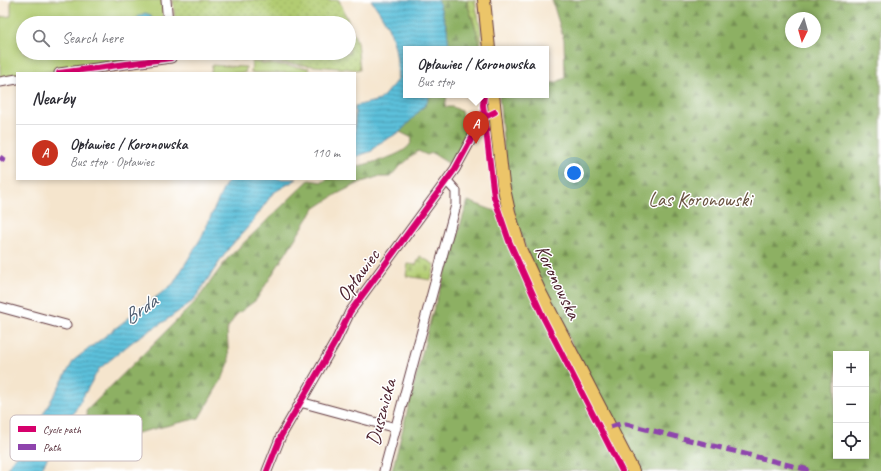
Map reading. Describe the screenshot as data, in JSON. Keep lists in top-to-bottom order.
{
  "streets": {
    "main road": ["Koronowska"],
    "street": ["Opławiec", "Dusznicka"]
  },
  "crossings": [
    ["Opławiec", "Koronowska"],
    ["Opławiec", "Dusznicka"]
  ],
  "water": ["Brda"],
  "parks": ["Las Koronowski"],
  "legend": ["Cycle path", "Path"],
  "north": "bottom",
  "page": {
    "search": "Search here",
    "popup": ["Opławiec / Koronowska", "Bus stop"],
    "heading": "Nearby",
    "pins": "A",
    "list": [
      {
        "mark": "A",
        "name": "Opławiec / Koronowska",
        "note": "Bus stop · Opławiec",
        "value": "110 m"
      }
    ],
    "map_buttons": ["+", "−"]
  }
}
